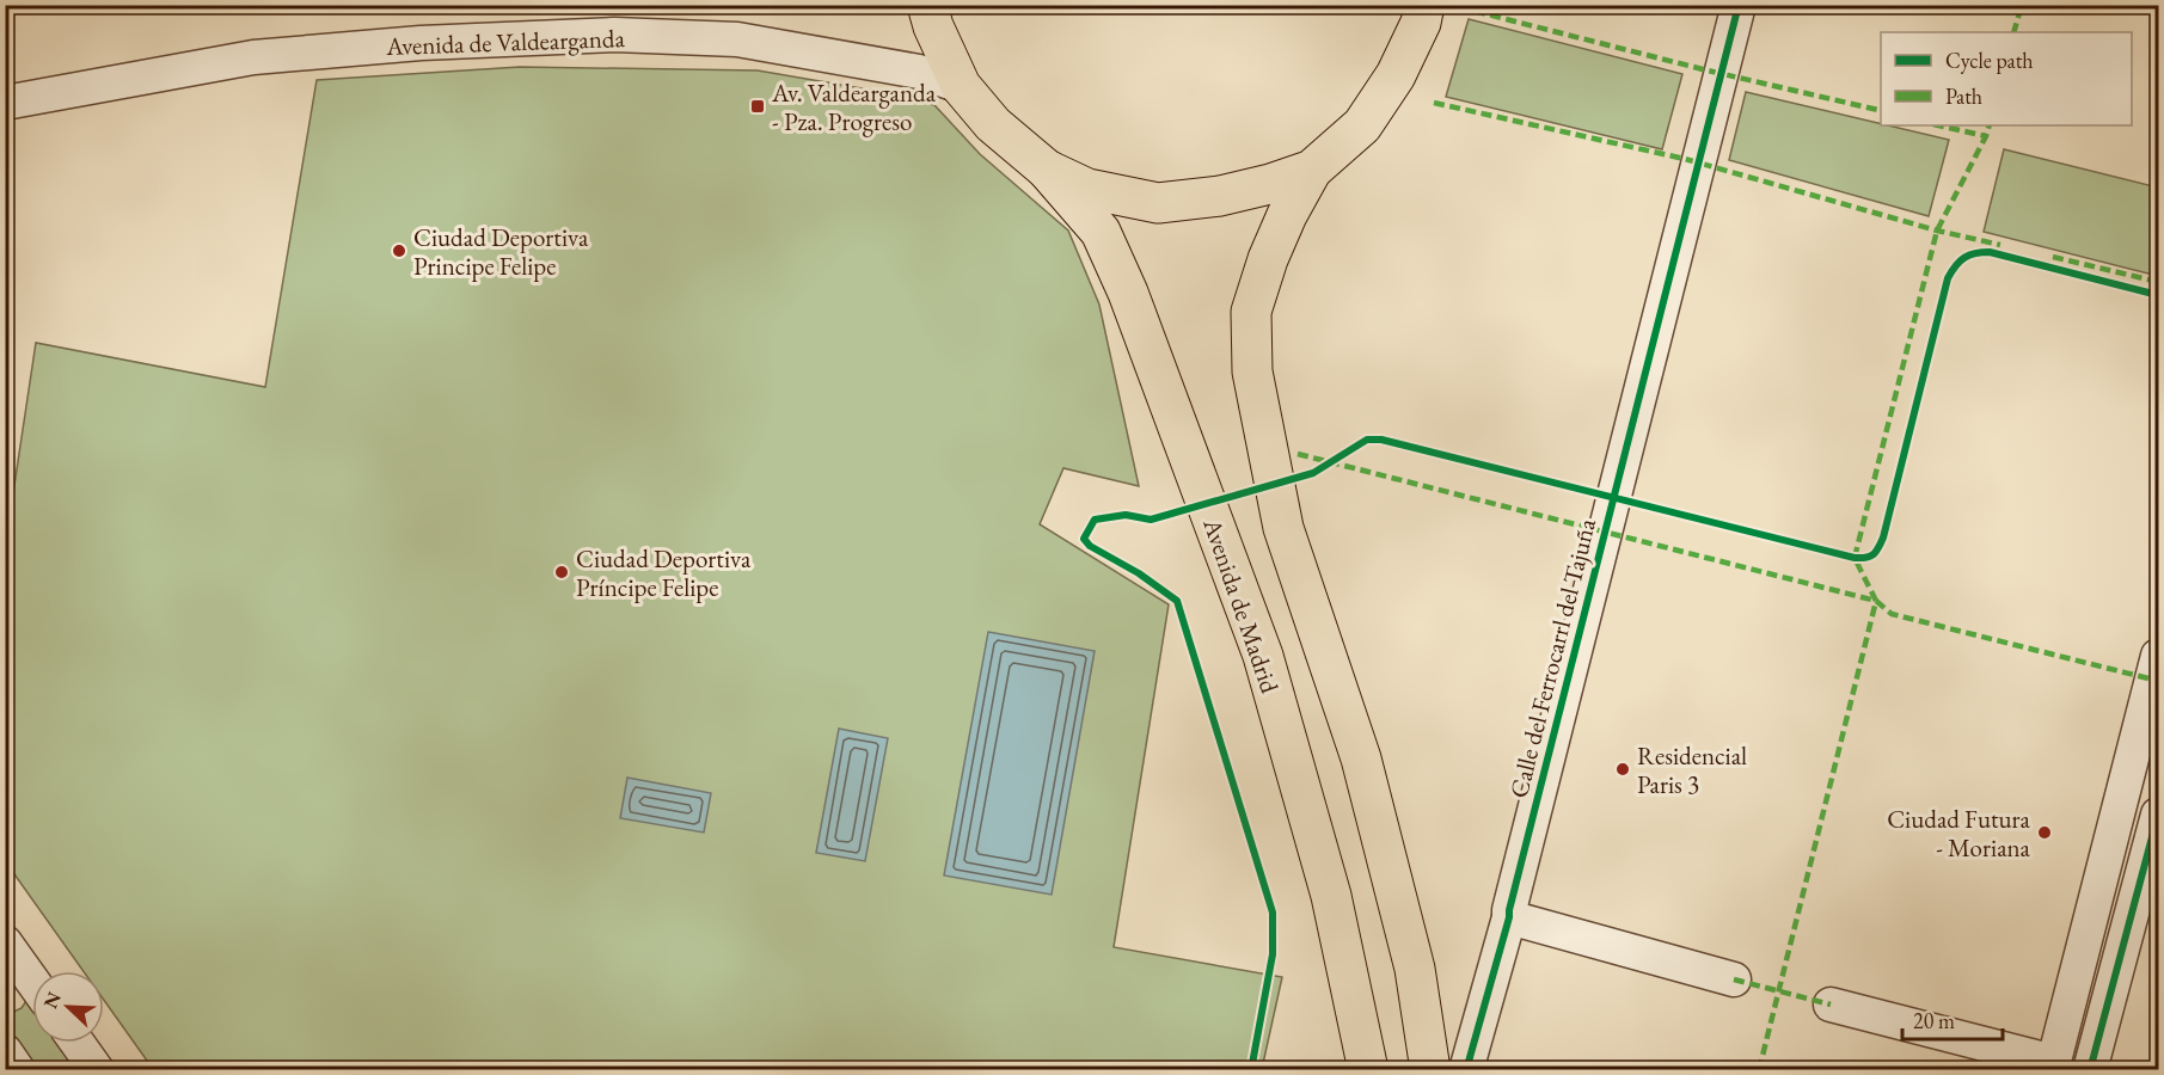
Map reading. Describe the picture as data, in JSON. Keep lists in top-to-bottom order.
{
  "streets": {
    "highway": ["Avenida de Madrid"],
    "street": ["Avenida de Valdearganda", "Calle del Ferrocarrl del Tajuña"]
  },
  "places": {
    "transit": ["Av. Valdearganda - Pza. Progreso"],
    "other": [
      "Ciudad Deportiva Principe Felipe",
      "Ciudad Deportiva Príncipe Felipe",
      "Residencial Paris 3",
      "Ciudad Futura - Moriana"
    ]
  },
  "legend": ["Cycle path", "Path"],
  "scale_bar": "20 m",
  "north": "top left"
}
